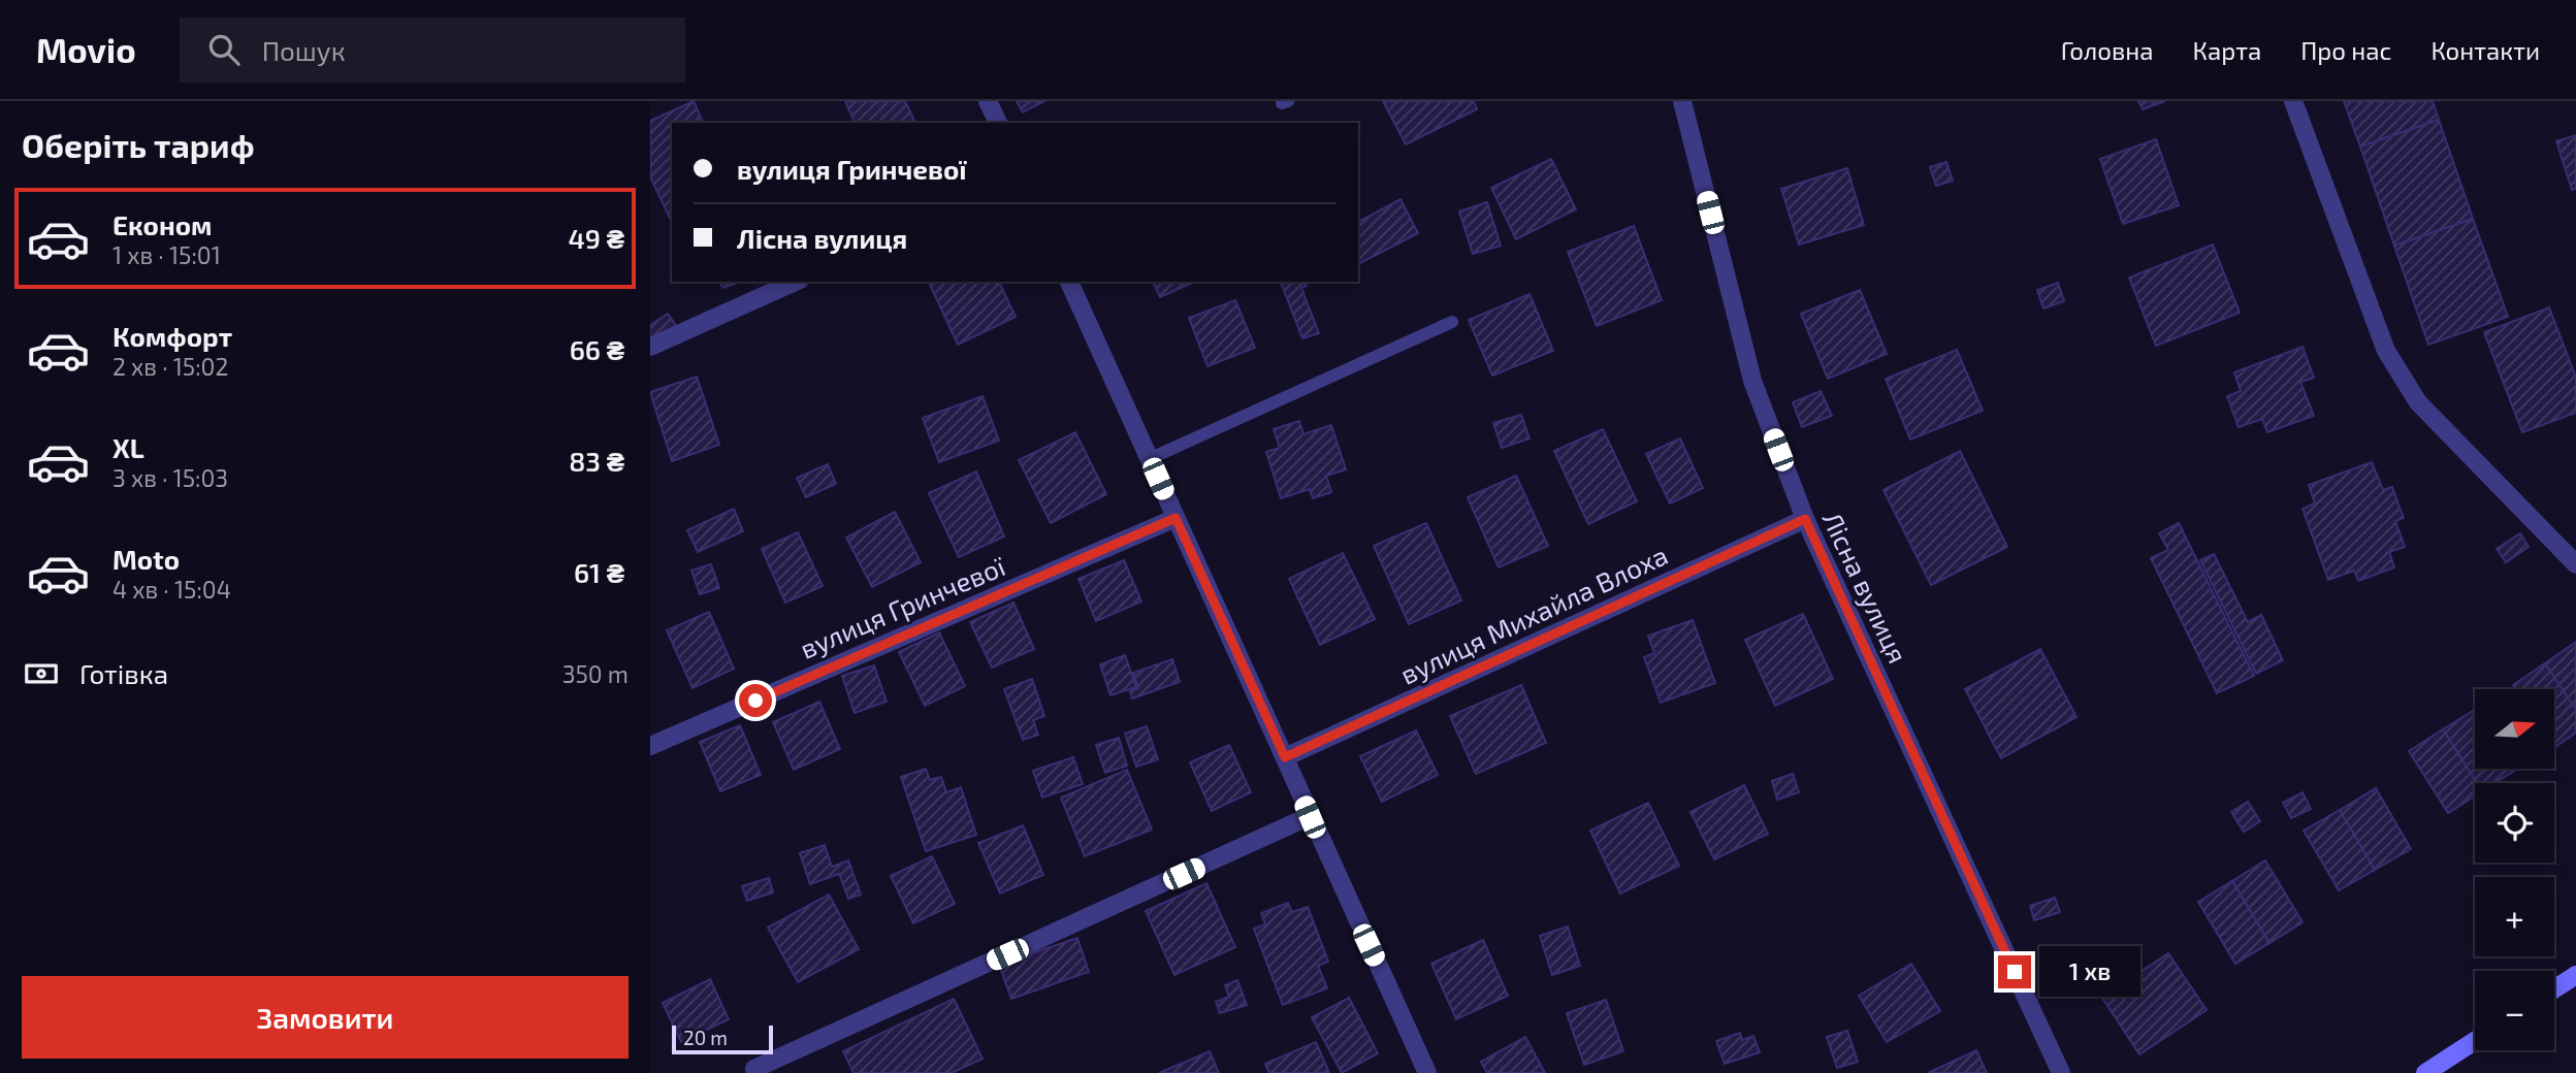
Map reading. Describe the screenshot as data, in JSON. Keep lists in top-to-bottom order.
{
  "streets": {
    "street": ["Лісна вулиця", "вулиця Гринчевої", "вулиця Михайла Влоха"]
  },
  "crossings": [
    ["Лісна вулиця", "вулиця Михайла Влоха"]
  ],
  "scale_bar": "20 m",
  "north": "right",
  "page": {
    "header": "Movio",
    "search": "Пошук",
    "nav": [
      "Головна",
      "Карта",
      "Про нас",
      "Контакти"
    ],
    "heading": "Оберіть тариф",
    "banner": ["вулиця Гринчевої", "Лісна вулиця"],
    "list": [
      {
        "name": "Економ",
        "note": "1 хв · 15:01",
        "value": "49 ₴"
      },
      {
        "name": "Комфорт",
        "note": "2 хв · 15:02",
        "value": "66 ₴"
      },
      {
        "name": "XL",
        "note": "3 хв · 15:03",
        "value": "83 ₴"
      },
      {
        "name": "Moto",
        "note": "4 хв · 15:04",
        "value": "61 ₴"
      }
    ],
    "pay": ["Готівка", "350 m"],
    "map_buttons": ["+", "−"],
    "bubble": "1 хв",
    "buttons": "Замовити",
    "scale": "20 m"
  }
}
